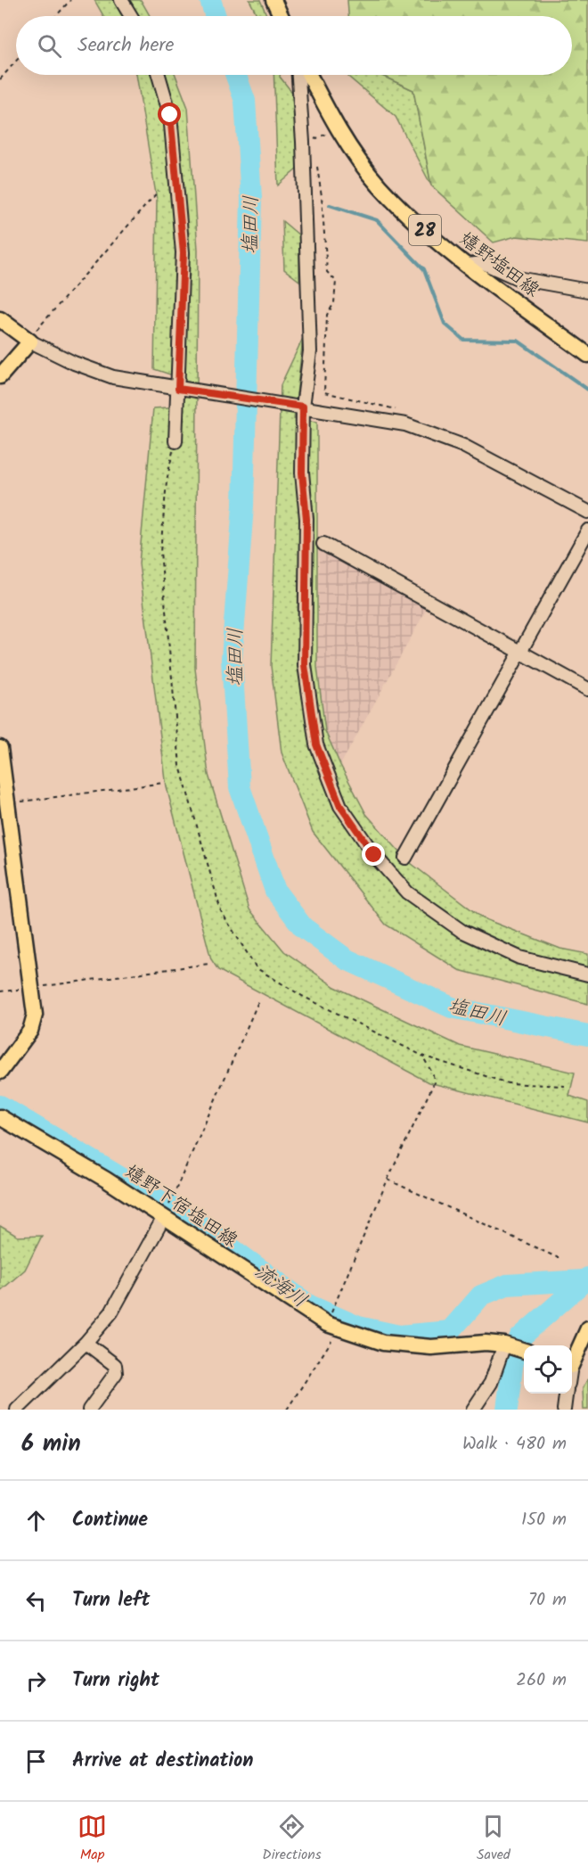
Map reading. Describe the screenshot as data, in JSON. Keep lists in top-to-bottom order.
{
  "streets": {
    "main road": ["28", "嬉野塩田線", "嬉野下宿塩田線"]
  },
  "water": ["塩田川", "流海川"],
  "page": {
    "search": "Search here",
    "heading": ["6 min", "Walk · 480 m"],
    "list": [
      ["Continue", "150 m"],
      ["Turn left", "70 m"],
      ["Turn right", "260 m"],
      "Arrive at destination"
    ],
    "nav": ["Map", "Directions", "Saved"]
  }
}
